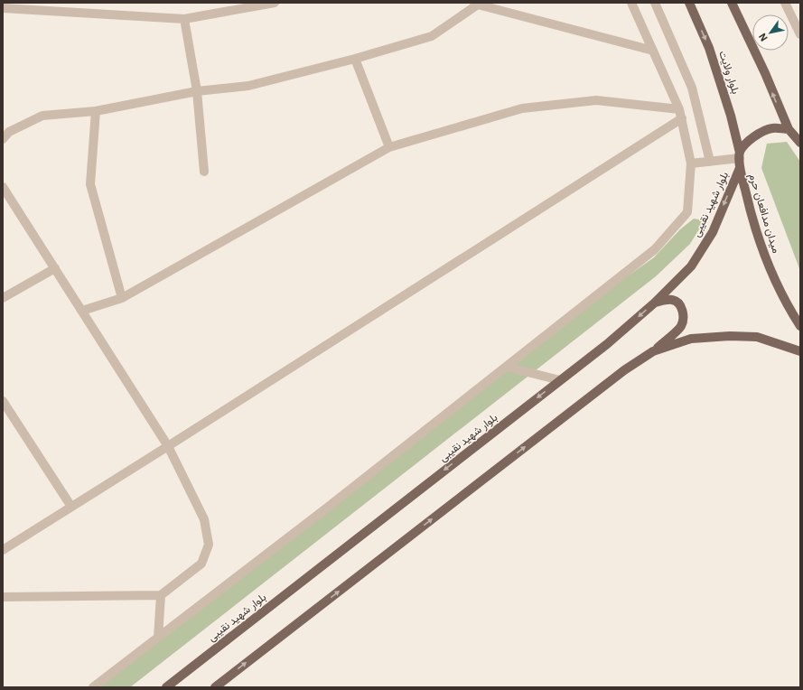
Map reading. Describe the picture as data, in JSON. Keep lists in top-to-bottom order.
{
  "streets": {
    "main road": ["بلوار ولایت", "بلوار شهید نقیبی", "میدان مدافعان حرم"]
  },
  "crossings": [
    ["بلوار ولایت", "میدان مدافعان حرم"],
    ["بلوار شهید نقیبی", "میدان مدافعان حرم"]
  ],
  "north": "bottom left"
}
